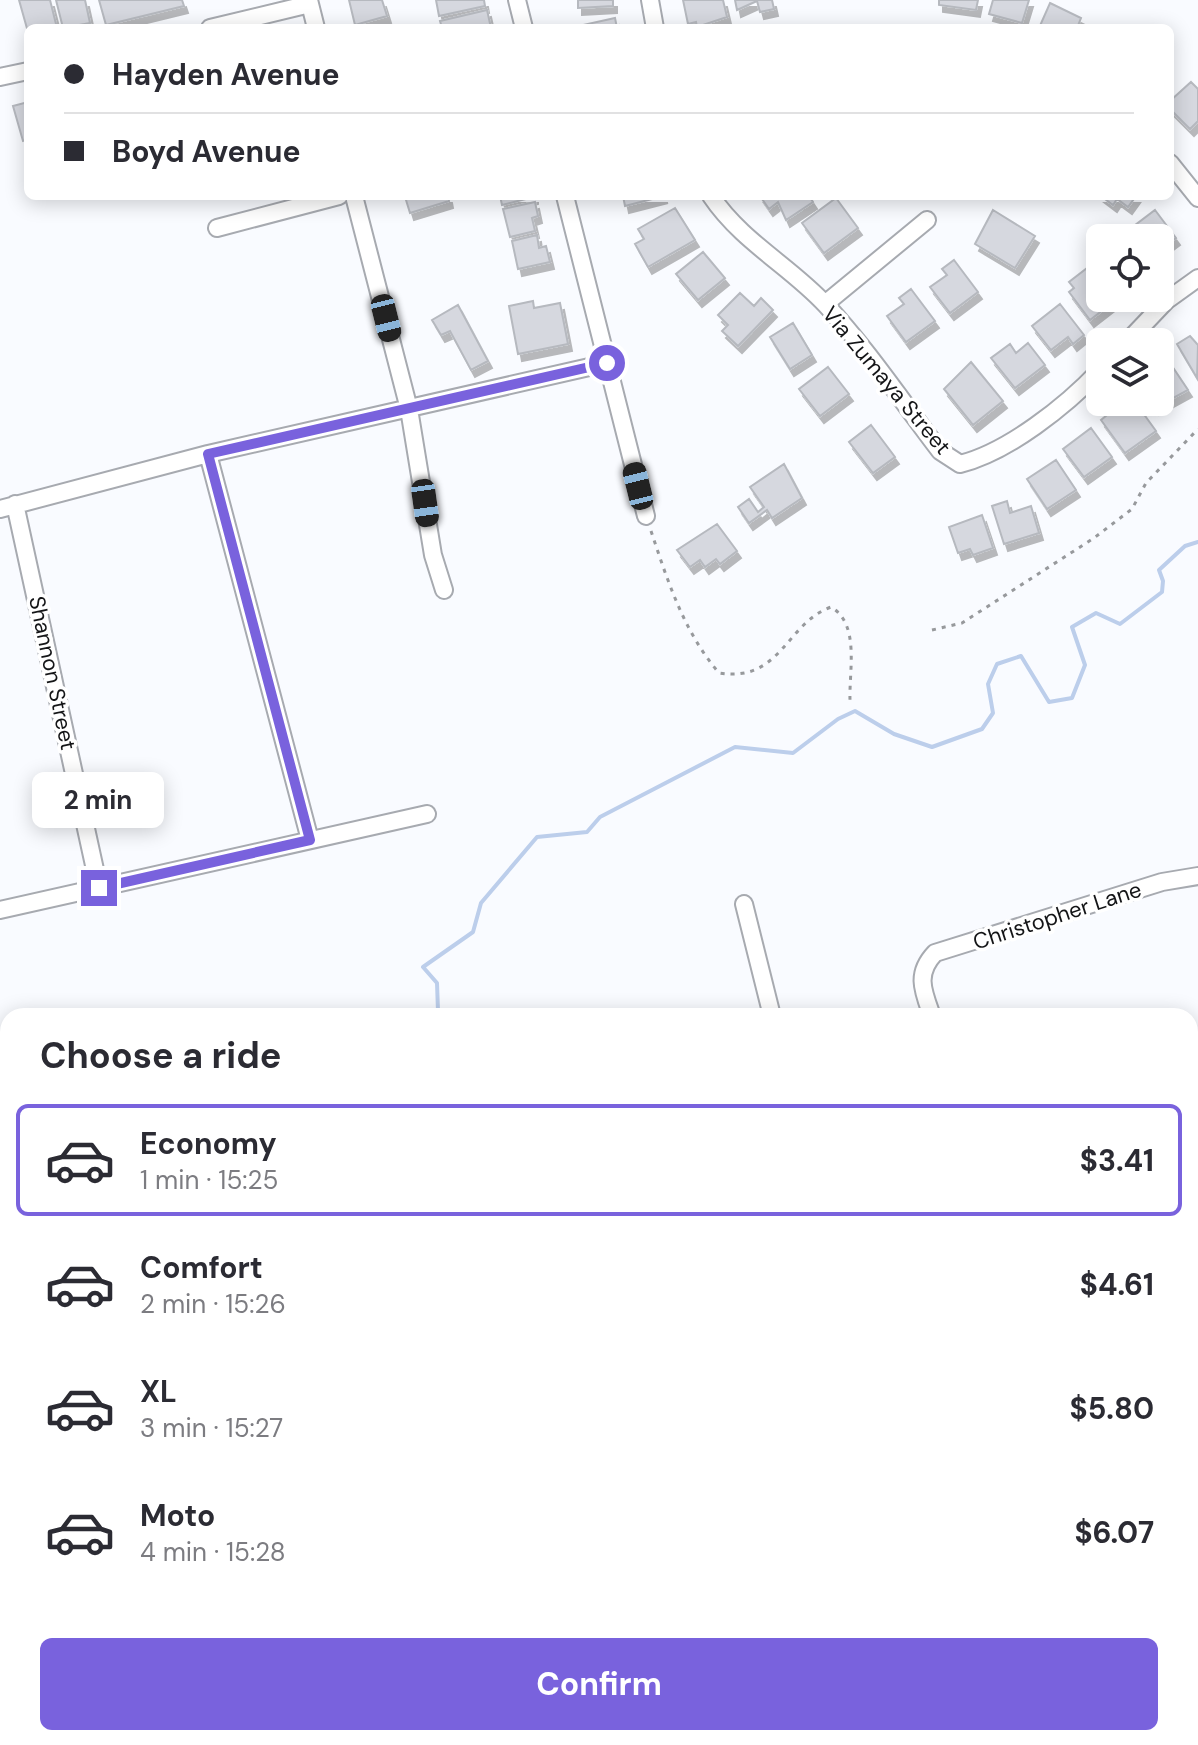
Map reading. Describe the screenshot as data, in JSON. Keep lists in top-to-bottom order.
{
  "streets": {
    "street": ["Via Zumaya Street", "Shannon Street", "Christopher Lane"]
  },
  "page": {
    "banner": ["Hayden Avenue", "Boyd Avenue"],
    "bubble": "2 min",
    "heading": "Choose a ride",
    "list": [
      {
        "name": "Economy",
        "note": "1 min · 15:25",
        "value": "$3.41"
      },
      {
        "name": "Comfort",
        "note": "2 min · 15:26",
        "value": "$4.61"
      },
      {
        "name": "XL",
        "note": "3 min · 15:27",
        "value": "$5.80"
      },
      {
        "name": "Moto",
        "note": "4 min · 15:28",
        "value": "$6.07"
      }
    ],
    "buttons": "Confirm"
  }
}
